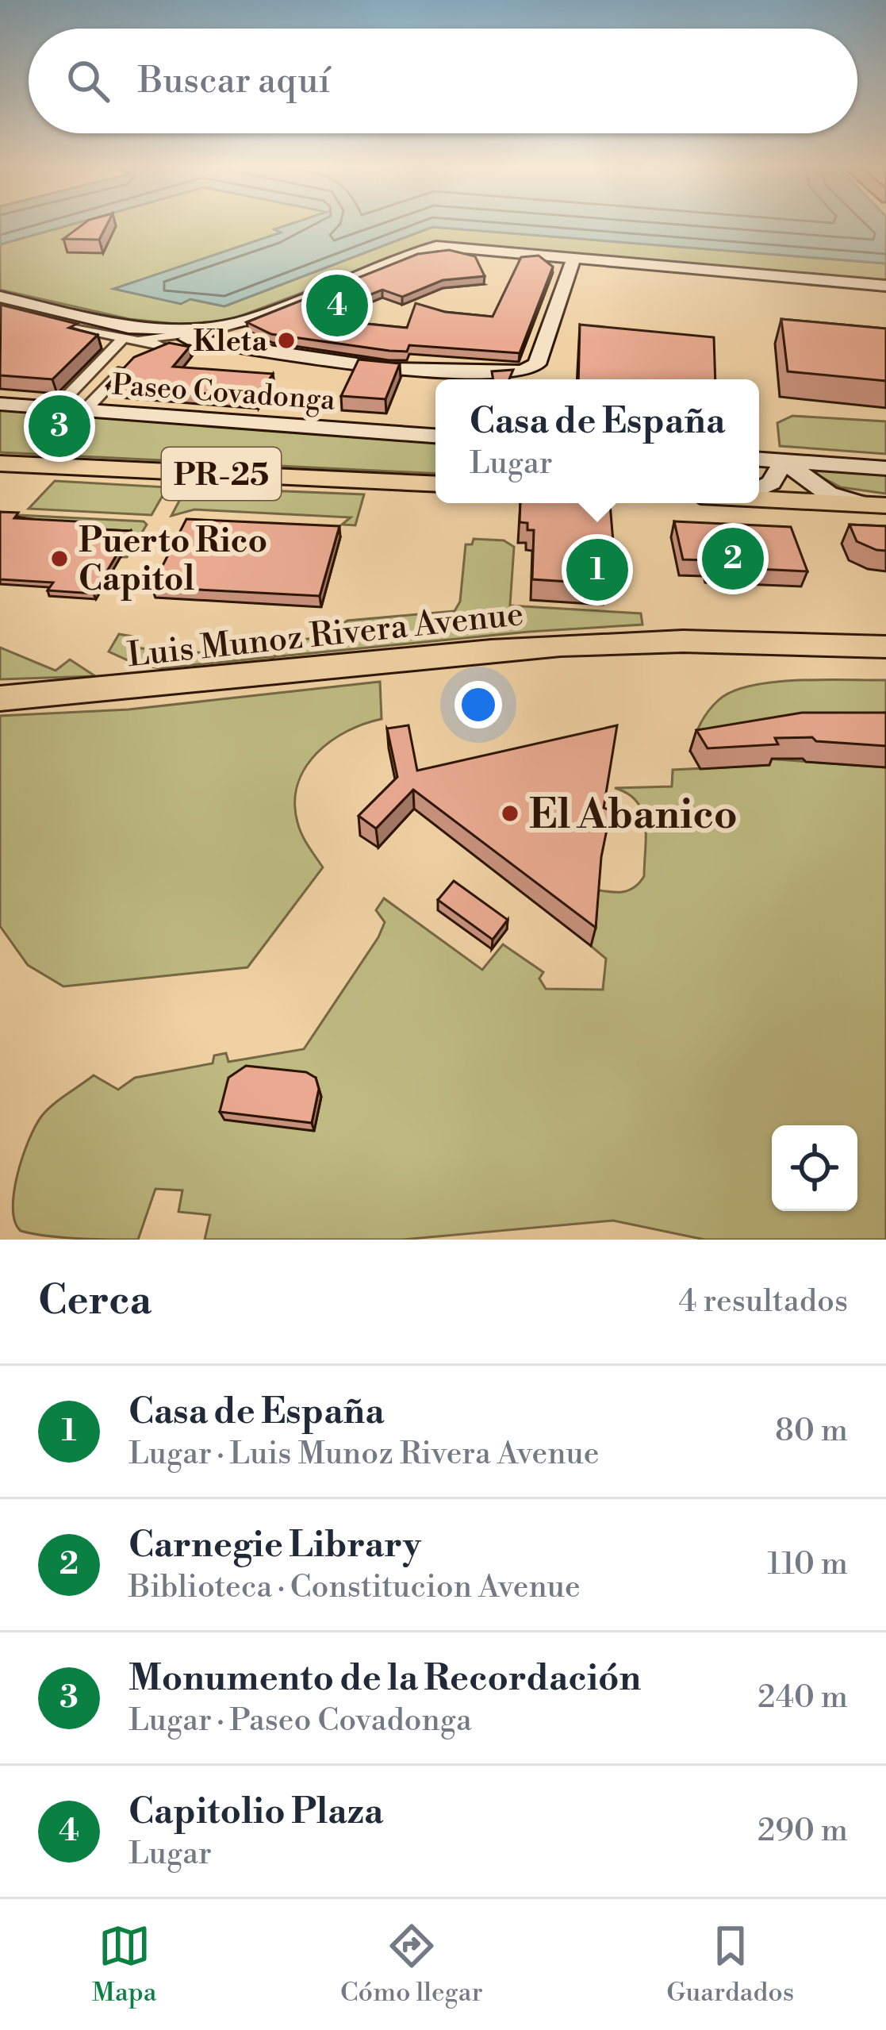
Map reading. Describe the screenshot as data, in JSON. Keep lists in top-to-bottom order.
{
  "streets": {
    "main road": ["Paseo Covadonga", "PR-25", "Luis Munoz Rivera Avenue"]
  },
  "places": ["Kleta", "Puerto Rico Capitol", "El Abanico"],
  "page": {
    "search": "Buscar aquí",
    "pins": [
      "4",
      "3",
      "2",
      "1"
    ],
    "popup": ["Casa de España", "Lugar"],
    "heading": ["Cerca", "4 resultados"],
    "list": [
      {
        "mark": "1",
        "name": "Casa de España",
        "note": "Lugar · Luis Munoz Rivera Avenue",
        "value": "80 m"
      },
      {
        "mark": "2",
        "name": "Carnegie Library",
        "note": "Biblioteca · Constitucion Avenue",
        "value": "110 m"
      },
      {
        "mark": "3",
        "name": "Monumento de la Recordación",
        "note": "Lugar · Paseo Covadonga",
        "value": "240 m"
      },
      {
        "mark": "4",
        "name": "Capitolio Plaza",
        "note": "Lugar",
        "value": "290 m"
      }
    ],
    "nav": ["Mapa", "Cómo llegar", "Guardados"]
  }
}
